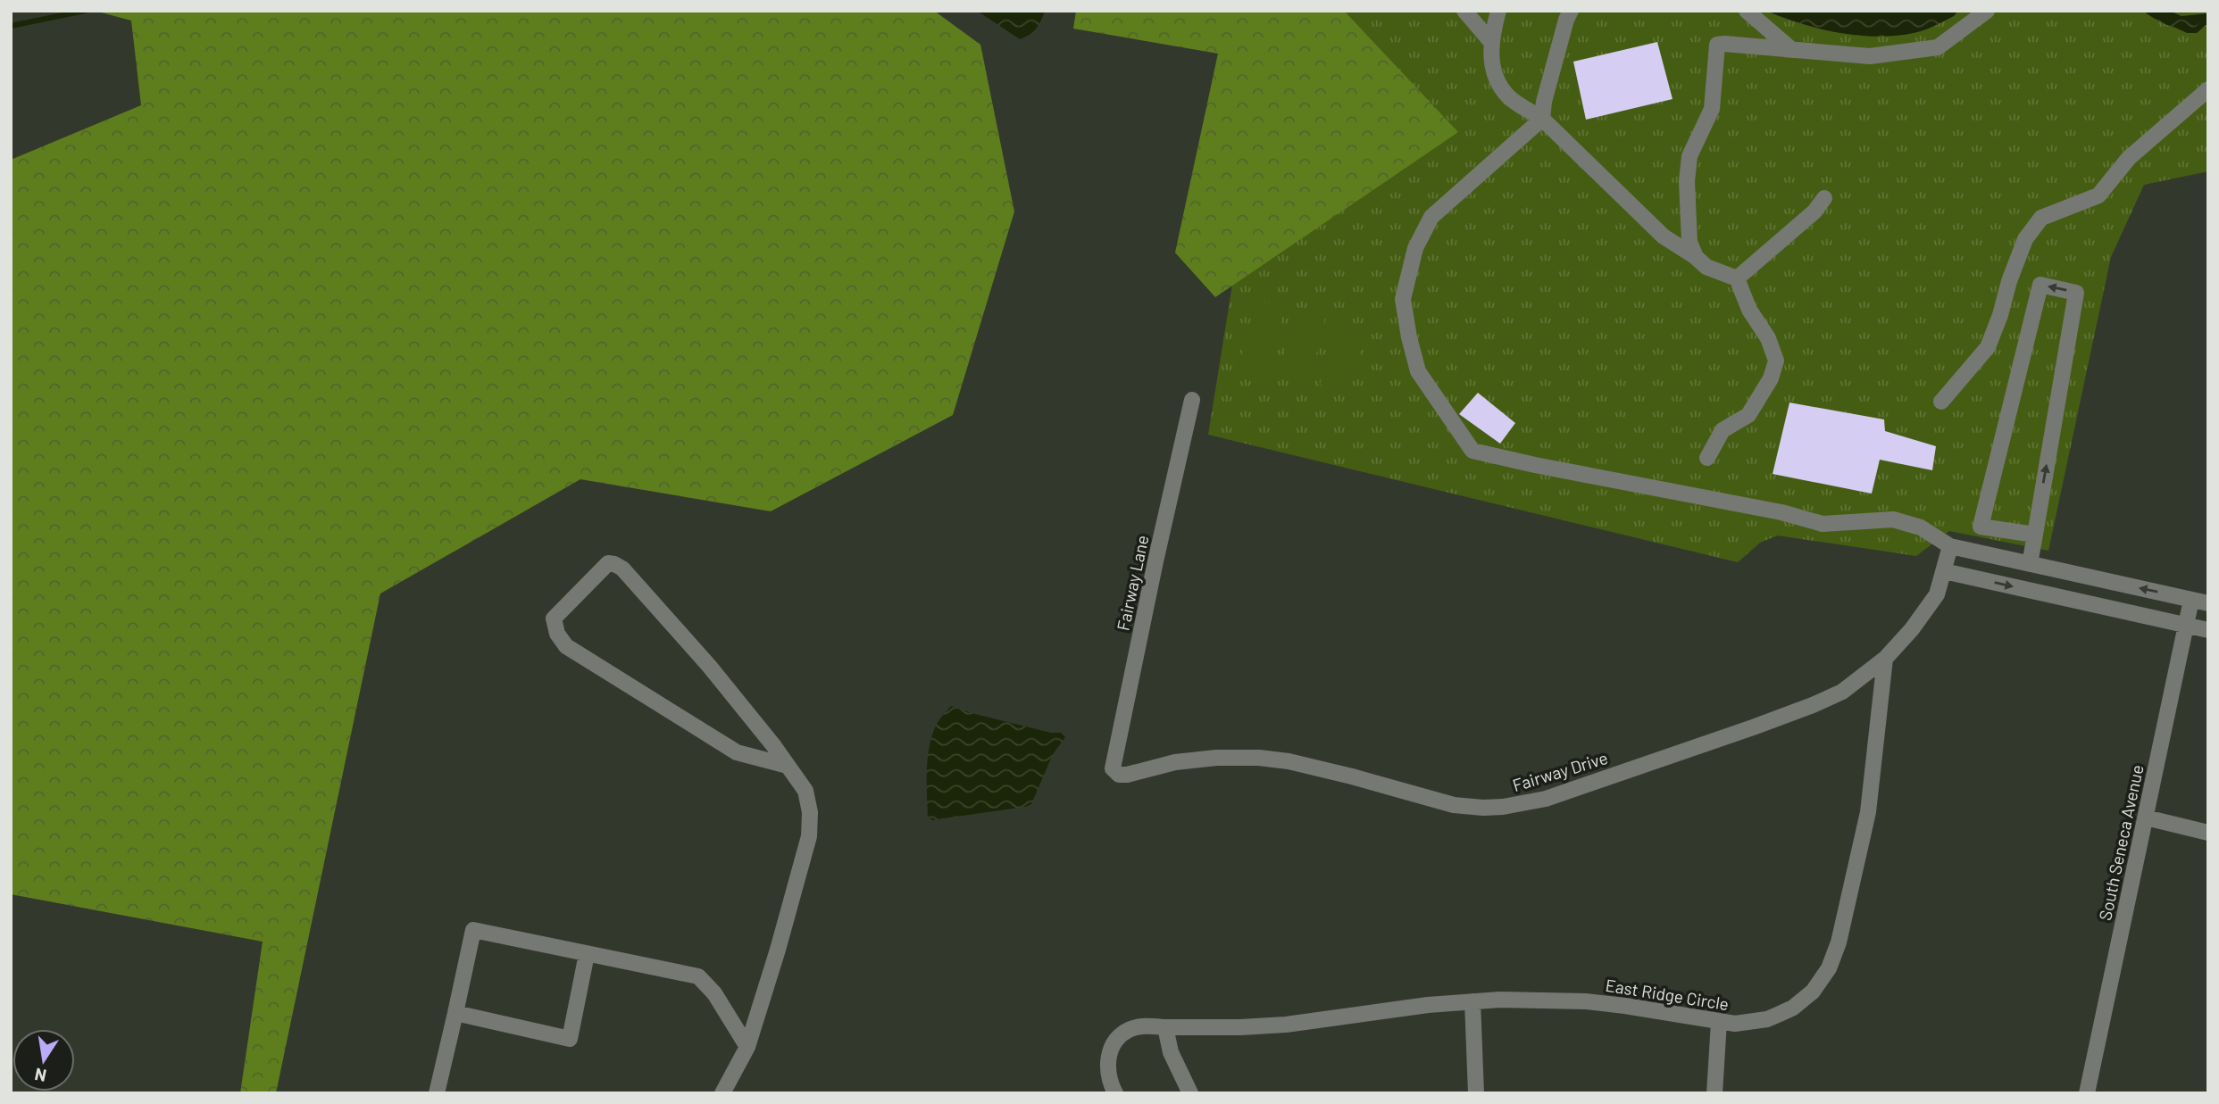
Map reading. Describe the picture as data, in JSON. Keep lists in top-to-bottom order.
{
  "streets": {
    "street": [
      "Fairway Lane",
      "Fairway Drive",
      "South Seneca Avenue",
      "East Ridge Circle"
    ]
  },
  "crossings": [
    ["Fairway Lane", "Fairway Drive"],
    ["Fairway Drive", "East Ridge Circle"]
  ],
  "north": "bottom"
}
